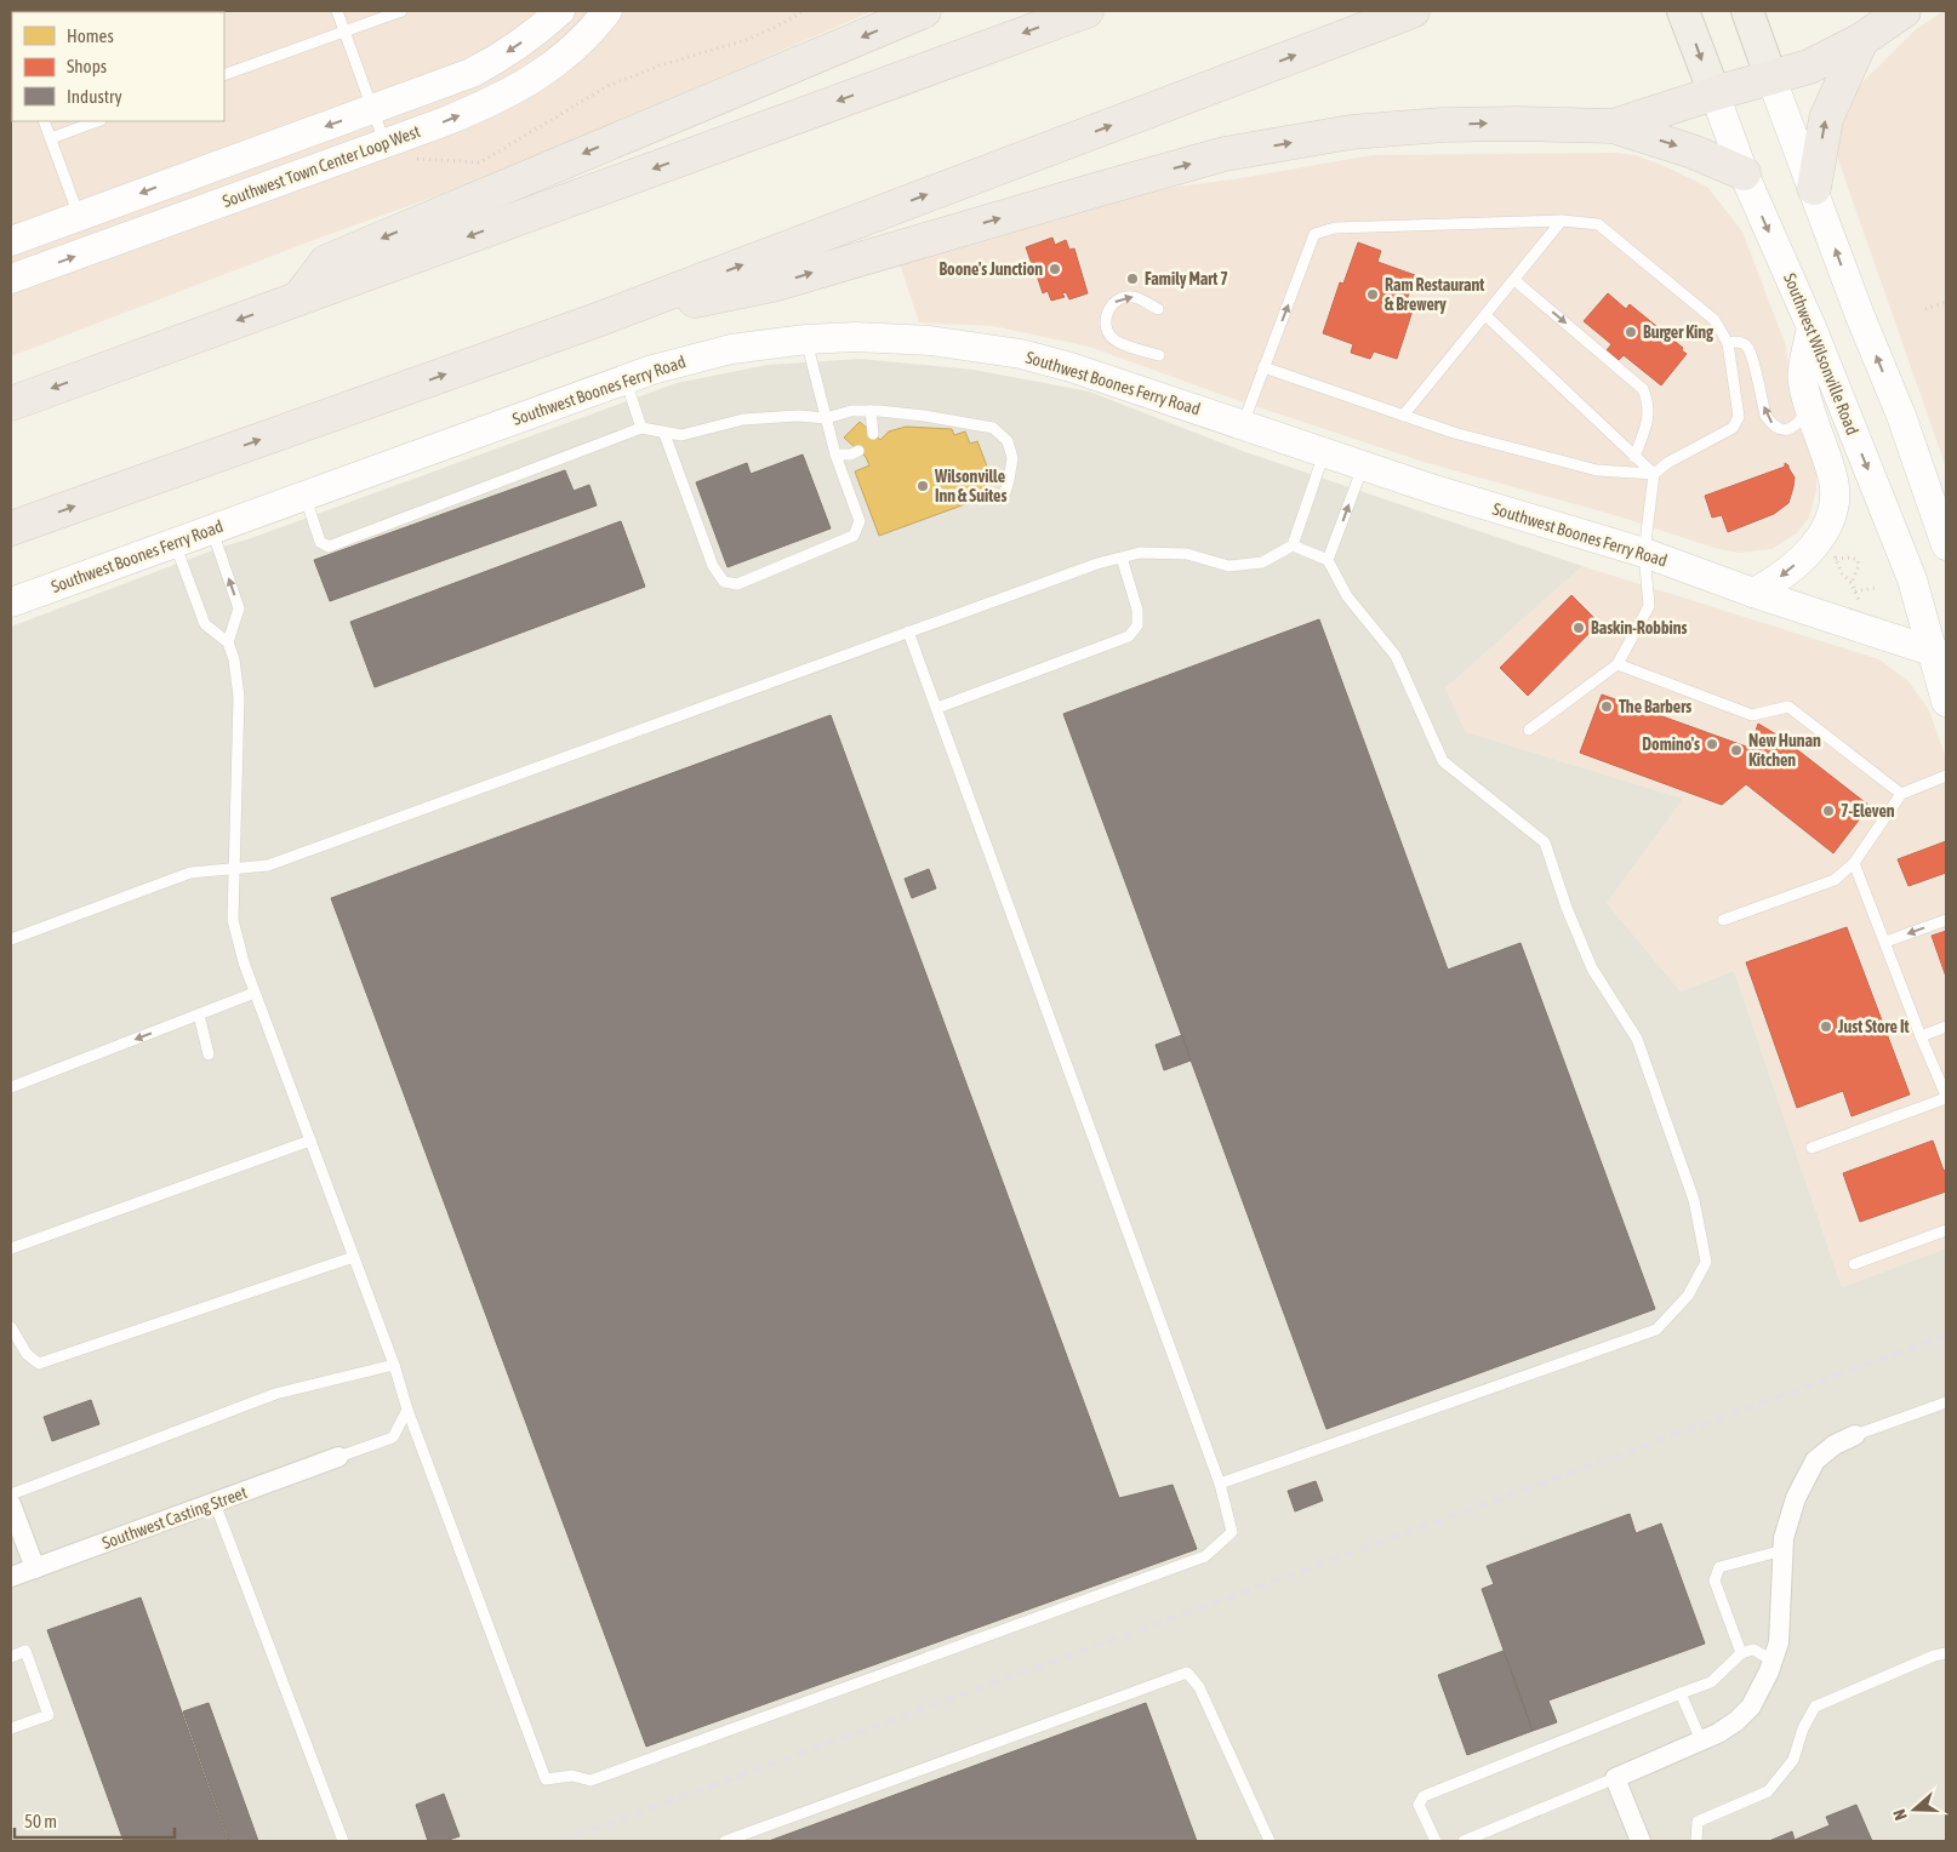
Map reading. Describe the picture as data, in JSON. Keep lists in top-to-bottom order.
{
  "streets": {
    "main road": ["Southwest Town Center Loop West", "Southwest Wilsonville Road", "Southwest Boones Ferry Road"],
    "street": ["Southwest Casting Street"]
  },
  "crossings": [
    ["Southwest Wilsonville Road", "Southwest Boones Ferry Road"]
  ],
  "places": [
    "Boone's Junction",
    "Family Mart 7",
    "Ram Restaurant & Brewery",
    "Burger King",
    "Wilsonville Inn & Suites",
    "Baskin-Robbins",
    "The Barbers",
    "Domino's",
    "New Hunan Kitchen",
    "7-Eleven",
    "Just Store It"
  ],
  "legend": ["Homes", "Shops", "Industry"],
  "scale_bar": "50 m",
  "north": "left"
}
